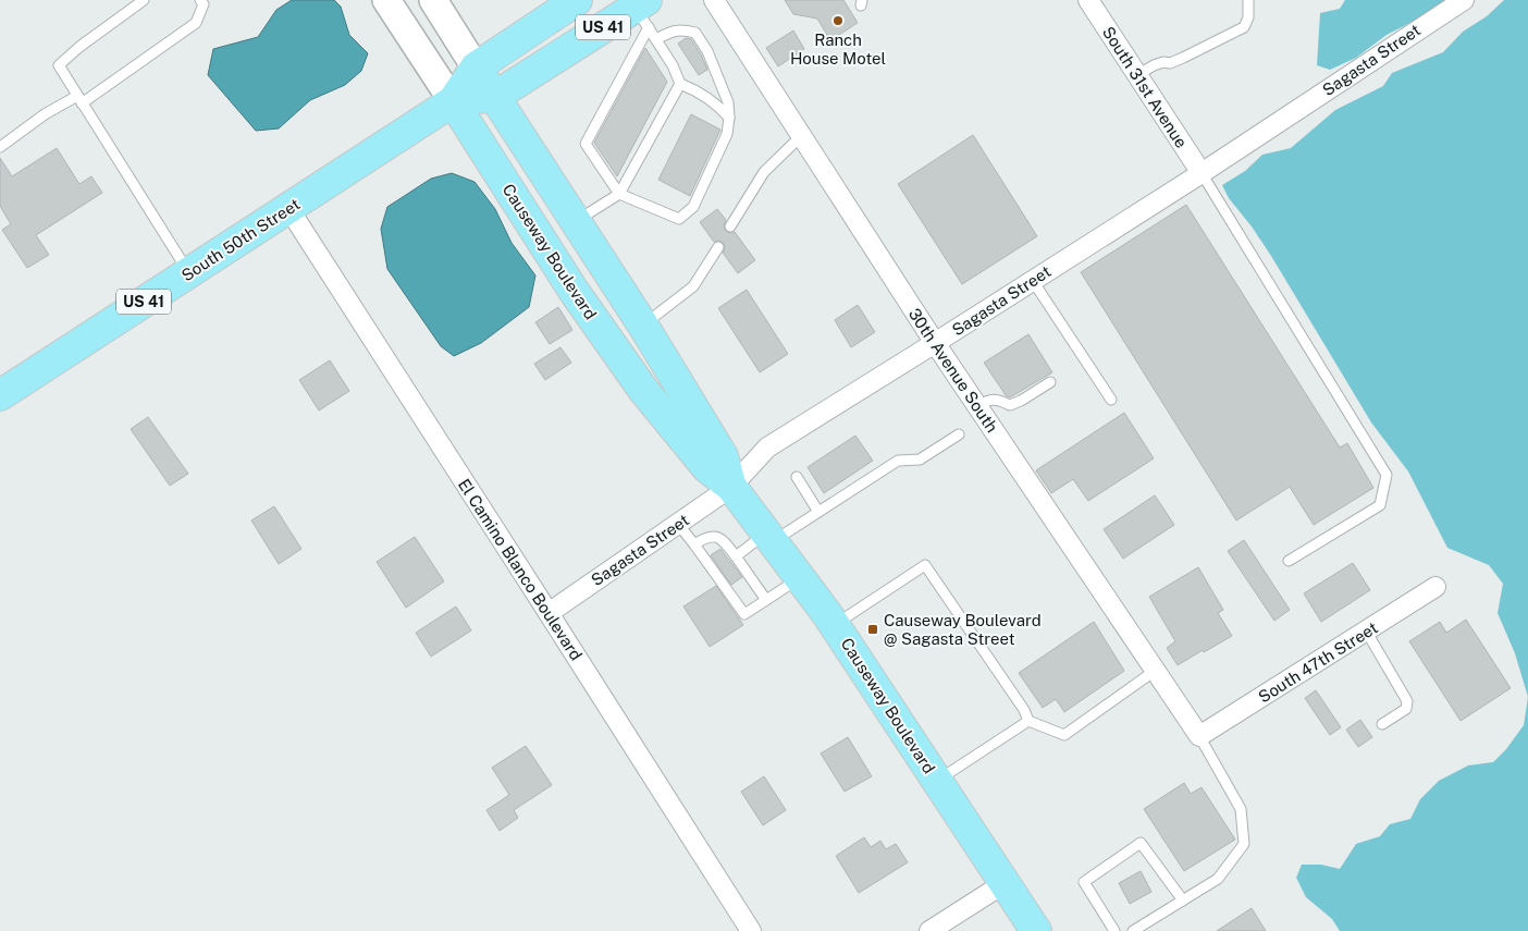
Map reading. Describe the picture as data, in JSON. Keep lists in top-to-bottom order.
{
  "streets": {
    "main road": ["US 41", "South 50th Street", "Causeway Boulevard"],
    "street": [
      "Sagasta Street",
      "South 31st Avenue",
      "30th Avenue South",
      "El Camino Blanco Boulevard",
      "South 47th Street"
    ]
  },
  "crossings": [
    ["Sagasta Street", "South 31st Avenue"],
    ["Sagasta Street", "Causeway Boulevard"],
    ["Sagasta Street", "30th Avenue South"],
    ["Sagasta Street", "El Camino Blanco Boulevard"],
    ["South 50th Street", "Causeway Boulevard"],
    ["South 50th Street", "El Camino Blanco Boulevard"],
    ["30th Avenue South", "South 47th Street"]
  ],
  "places": {
    "other": ["Ranch House Motel"],
    "transit": ["Causeway Boulevard @ Sagasta Street"]
  }
}
